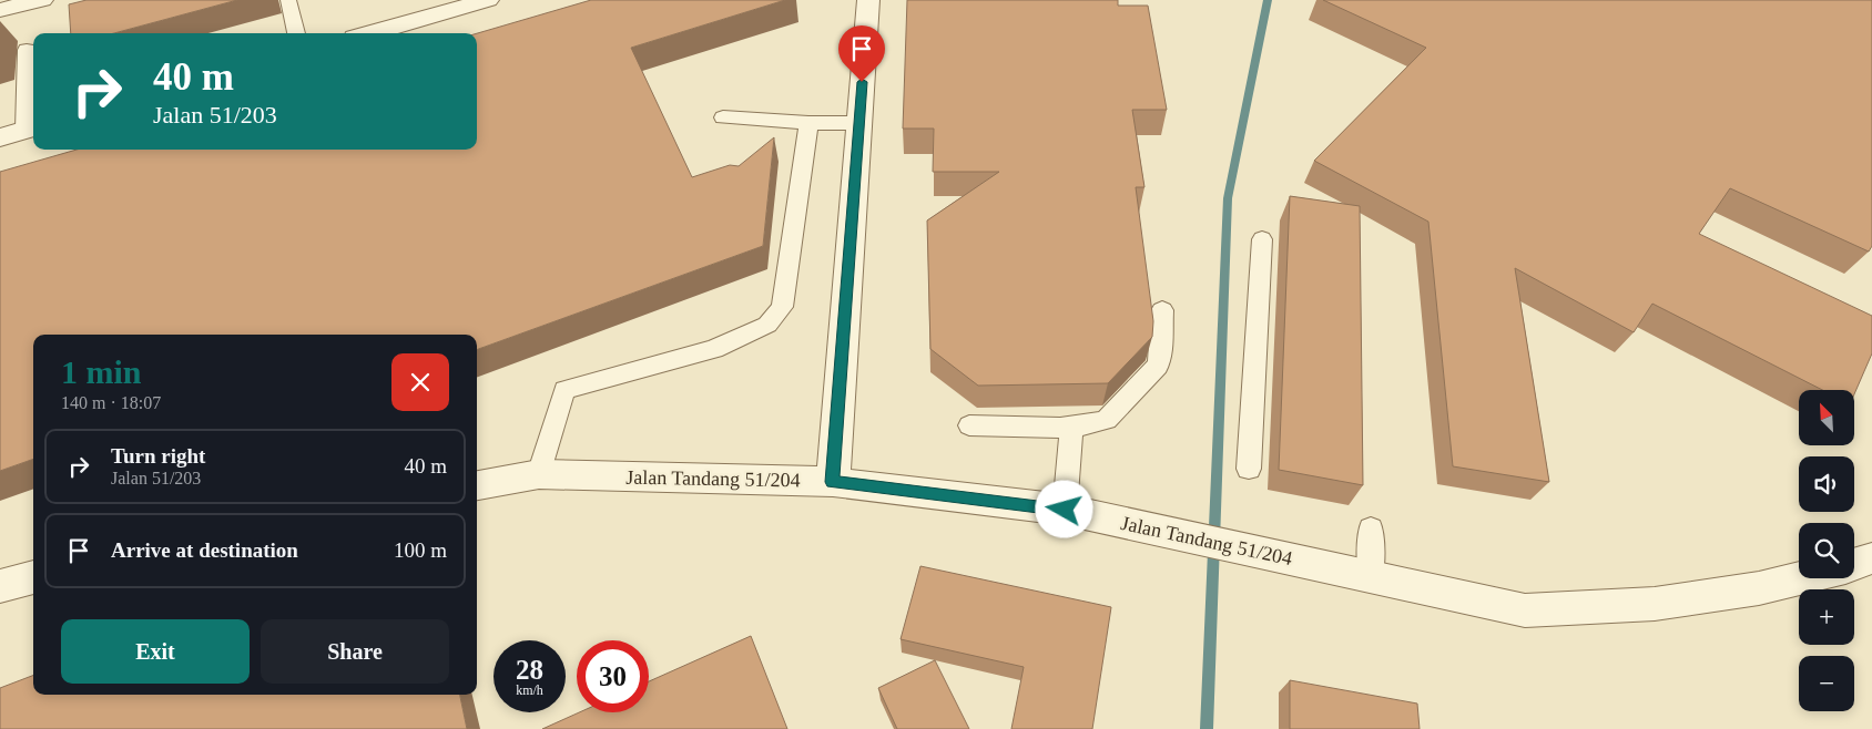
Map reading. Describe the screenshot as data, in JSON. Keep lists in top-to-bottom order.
{
  "streets": {
    "street": ["Jalan Tandang 51/204"]
  },
  "north": "top left",
  "page": {
    "turn": ["40 m", "Jalan 51/203"],
    "heading": ["1 min", "140 m · 18:07"],
    "map_buttons": ["+", "−"],
    "list": [
      {
        "name": "Turn right",
        "note": "Jalan 51/203",
        "value": "40 m"
      },
      {
        "name": "Arrive at destination",
        "value": "100 m"
      }
    ],
    "buttons": ["Exit", "Share"],
    "speed": "28 km/h",
    "limit": "30"
  }
}
